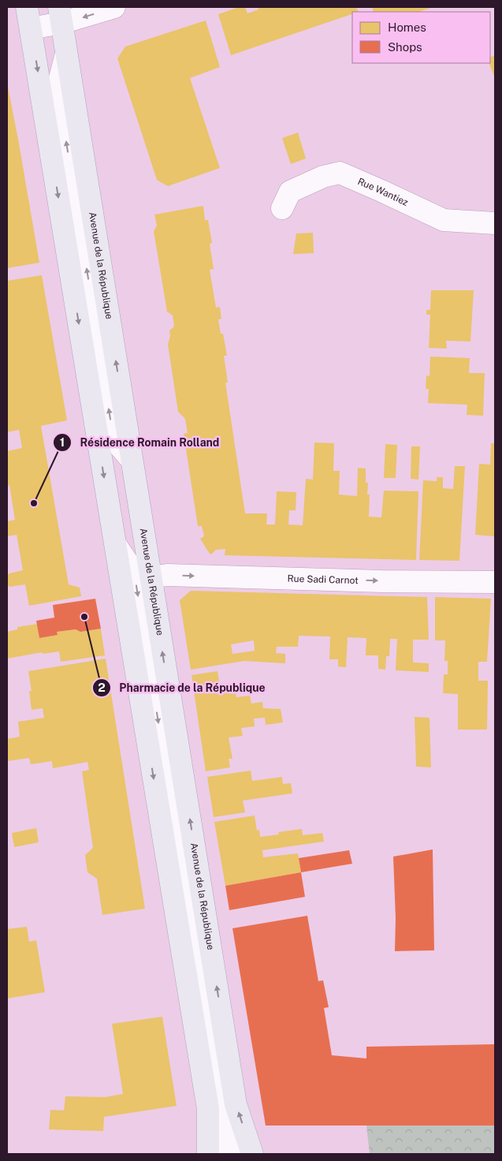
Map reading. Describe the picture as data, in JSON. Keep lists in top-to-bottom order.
{
  "streets": {
    "main road": ["Avenue de la République"],
    "street": ["Rue Wantiez", "Rue Sadi Carnot"]
  },
  "crossings": [
    ["Avenue de la République", "Rue Sadi Carnot"]
  ],
  "one_way": ["Rue Sadi Carnot"],
  "places": ["Résidence Romain Rolland", "Pharmacie de la République"],
  "legend": ["Homes", "Shops"]
}
